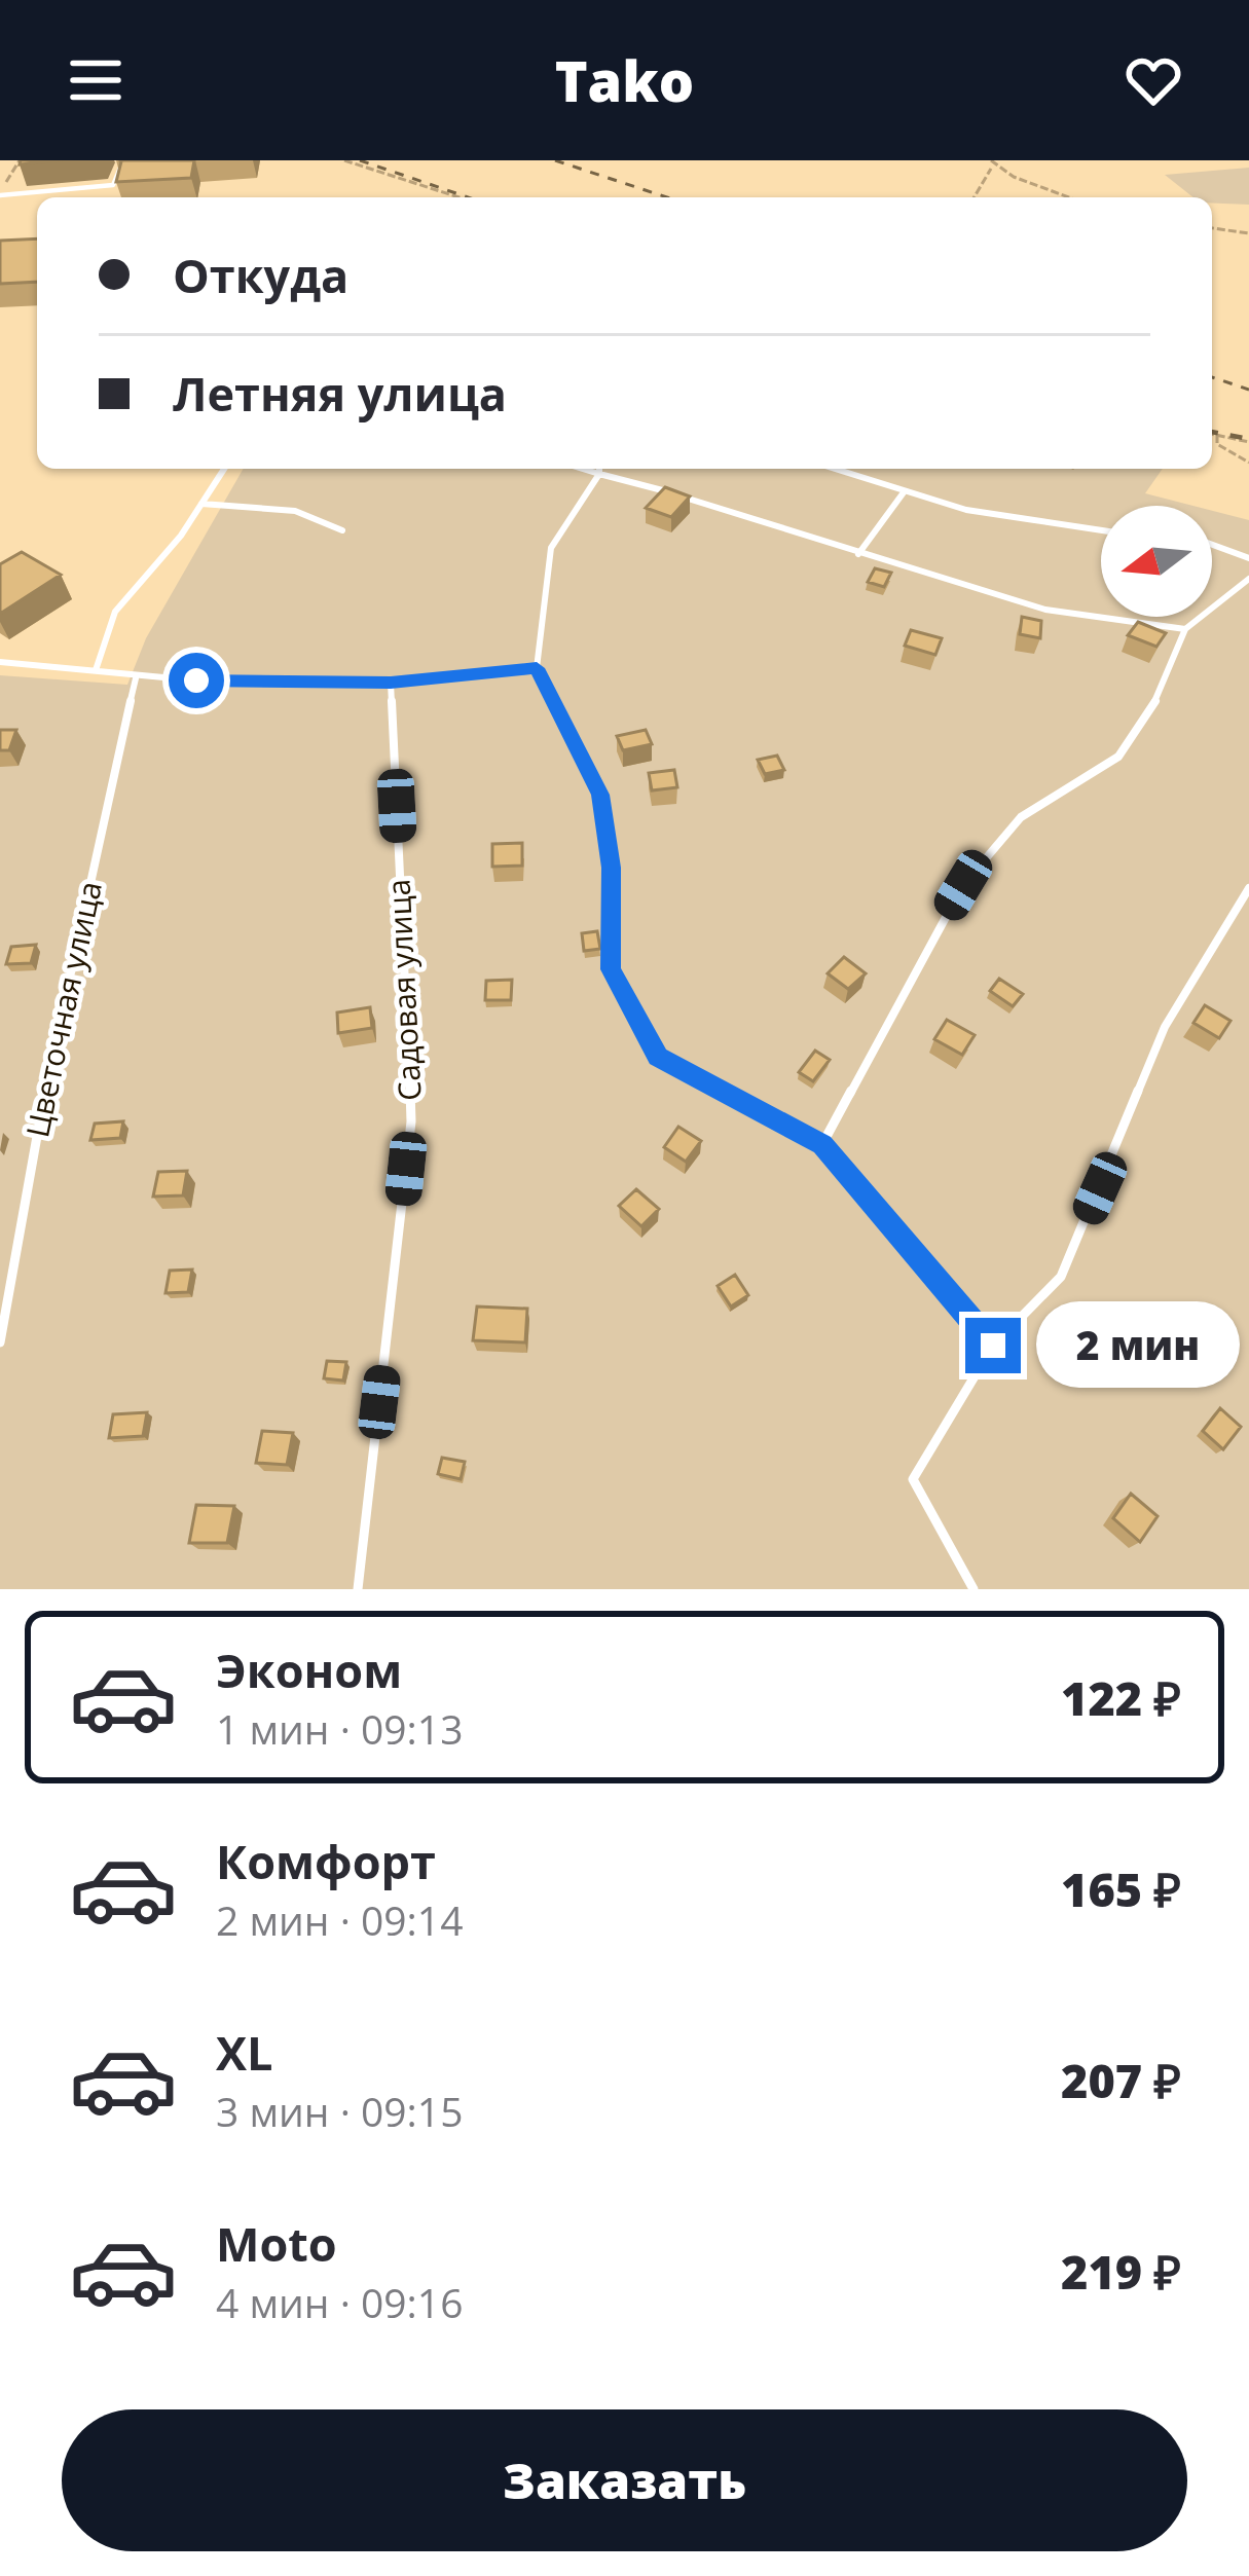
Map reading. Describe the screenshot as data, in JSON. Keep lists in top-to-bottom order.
{
  "streets": {
    "lane": ["Садовая улица", "Цветочная улица"]
  },
  "north": "left",
  "page": {
    "header": "Tako",
    "banner": ["Откуда", "Летняя улица"],
    "bubble": "2 мин",
    "list": [
      {
        "name": "Эконом",
        "note": "1 мин · 09:13",
        "value": "122 ₽"
      },
      {
        "name": "Комфорт",
        "note": "2 мин · 09:14",
        "value": "165 ₽"
      },
      {
        "name": "XL",
        "note": "3 мин · 09:15",
        "value": "207 ₽"
      },
      {
        "name": "Moto",
        "note": "4 мин · 09:16",
        "value": "219 ₽"
      }
    ],
    "buttons": "Заказать"
  }
}
